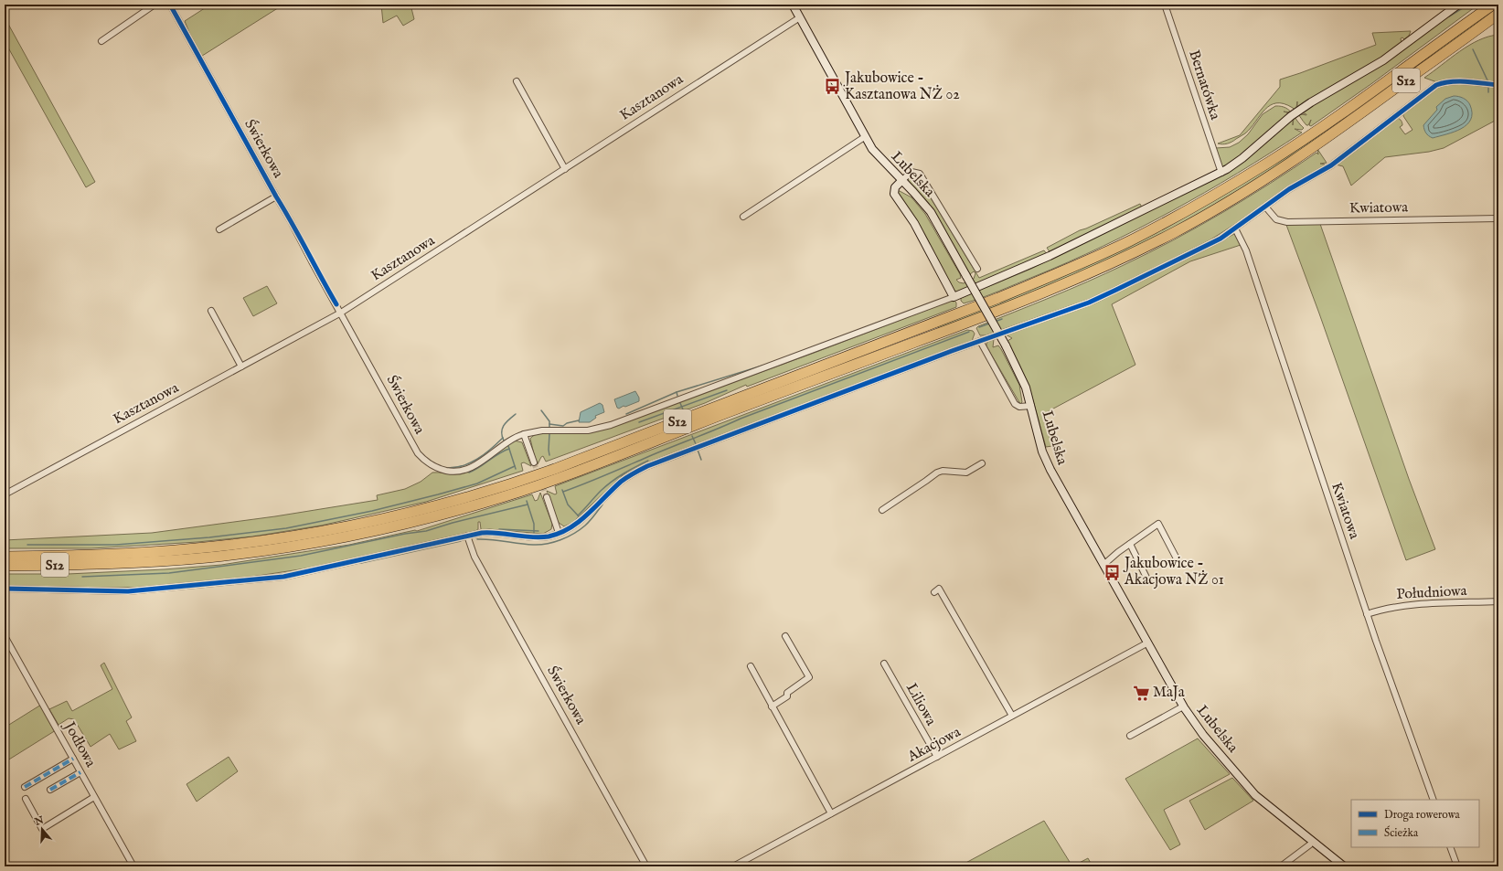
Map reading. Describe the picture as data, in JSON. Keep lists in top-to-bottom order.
{
  "streets": {
    "highway": ["S12"],
    "street": [
      "Bernatówka",
      "Kasztanowa",
      "Świerkowa",
      "Lubelska",
      "Kwiatowa",
      "Południowa",
      "Liliowa",
      "Jodłowa",
      "Akacjowa"
    ]
  },
  "crossings": [
    ["Kasztanowa", "Świerkowa"],
    ["Kasztanowa", "Lubelska"],
    ["Lubelska", "Akacjowa"],
    ["Kwiatowa", "Południowa"],
    ["Liliowa", "Akacjowa"]
  ],
  "places": {
    "bus stop": ["Jakubowice - Kasztanowa NŻ 02", "Jakubowice - Akacjowa NŻ 01"],
    "supermarket": ["MaJa"]
  },
  "legend": ["Droga rowerowa", "Ścieżka"],
  "north": "top"
}
